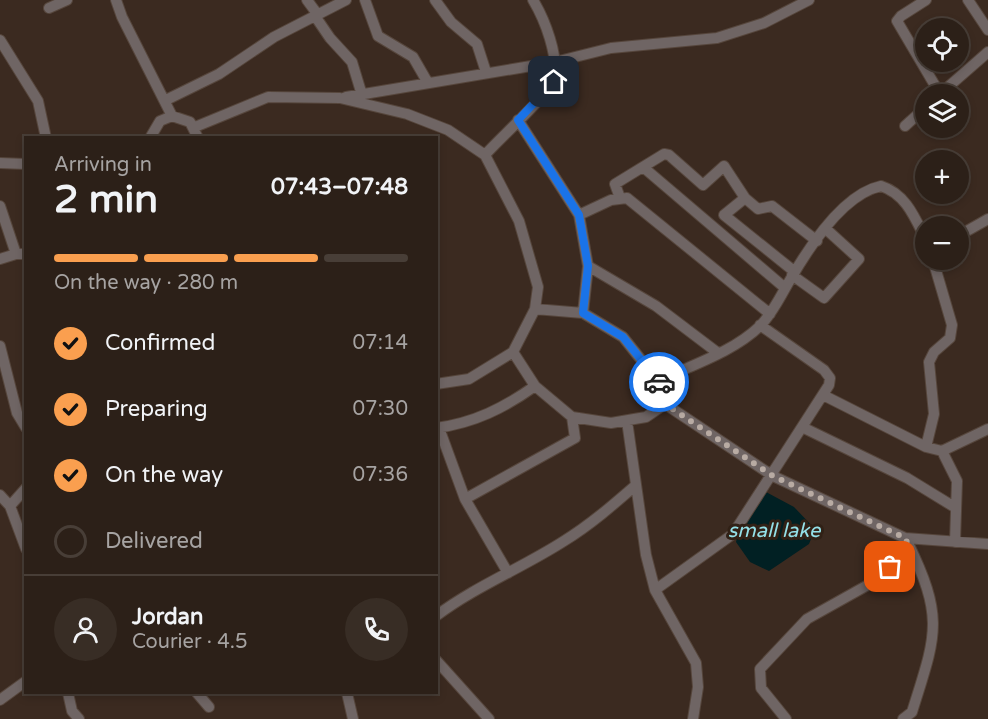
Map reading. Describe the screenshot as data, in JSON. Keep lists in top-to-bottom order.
{
  "water": ["small lake"],
  "page": {
    "map_buttons": ["+", "−"],
    "heading": ["2 min", "Arriving in", "07:43–07:48"],
    "panel": ["Jordan", "Courier · 4.5"],
    "bar": "On the way · 280 m",
    "list": [
      ["Confirmed", "07:14"],
      ["Preparing", "07:30"],
      ["On the way", "07:36"],
      "Delivered"
    ]
  }
}
